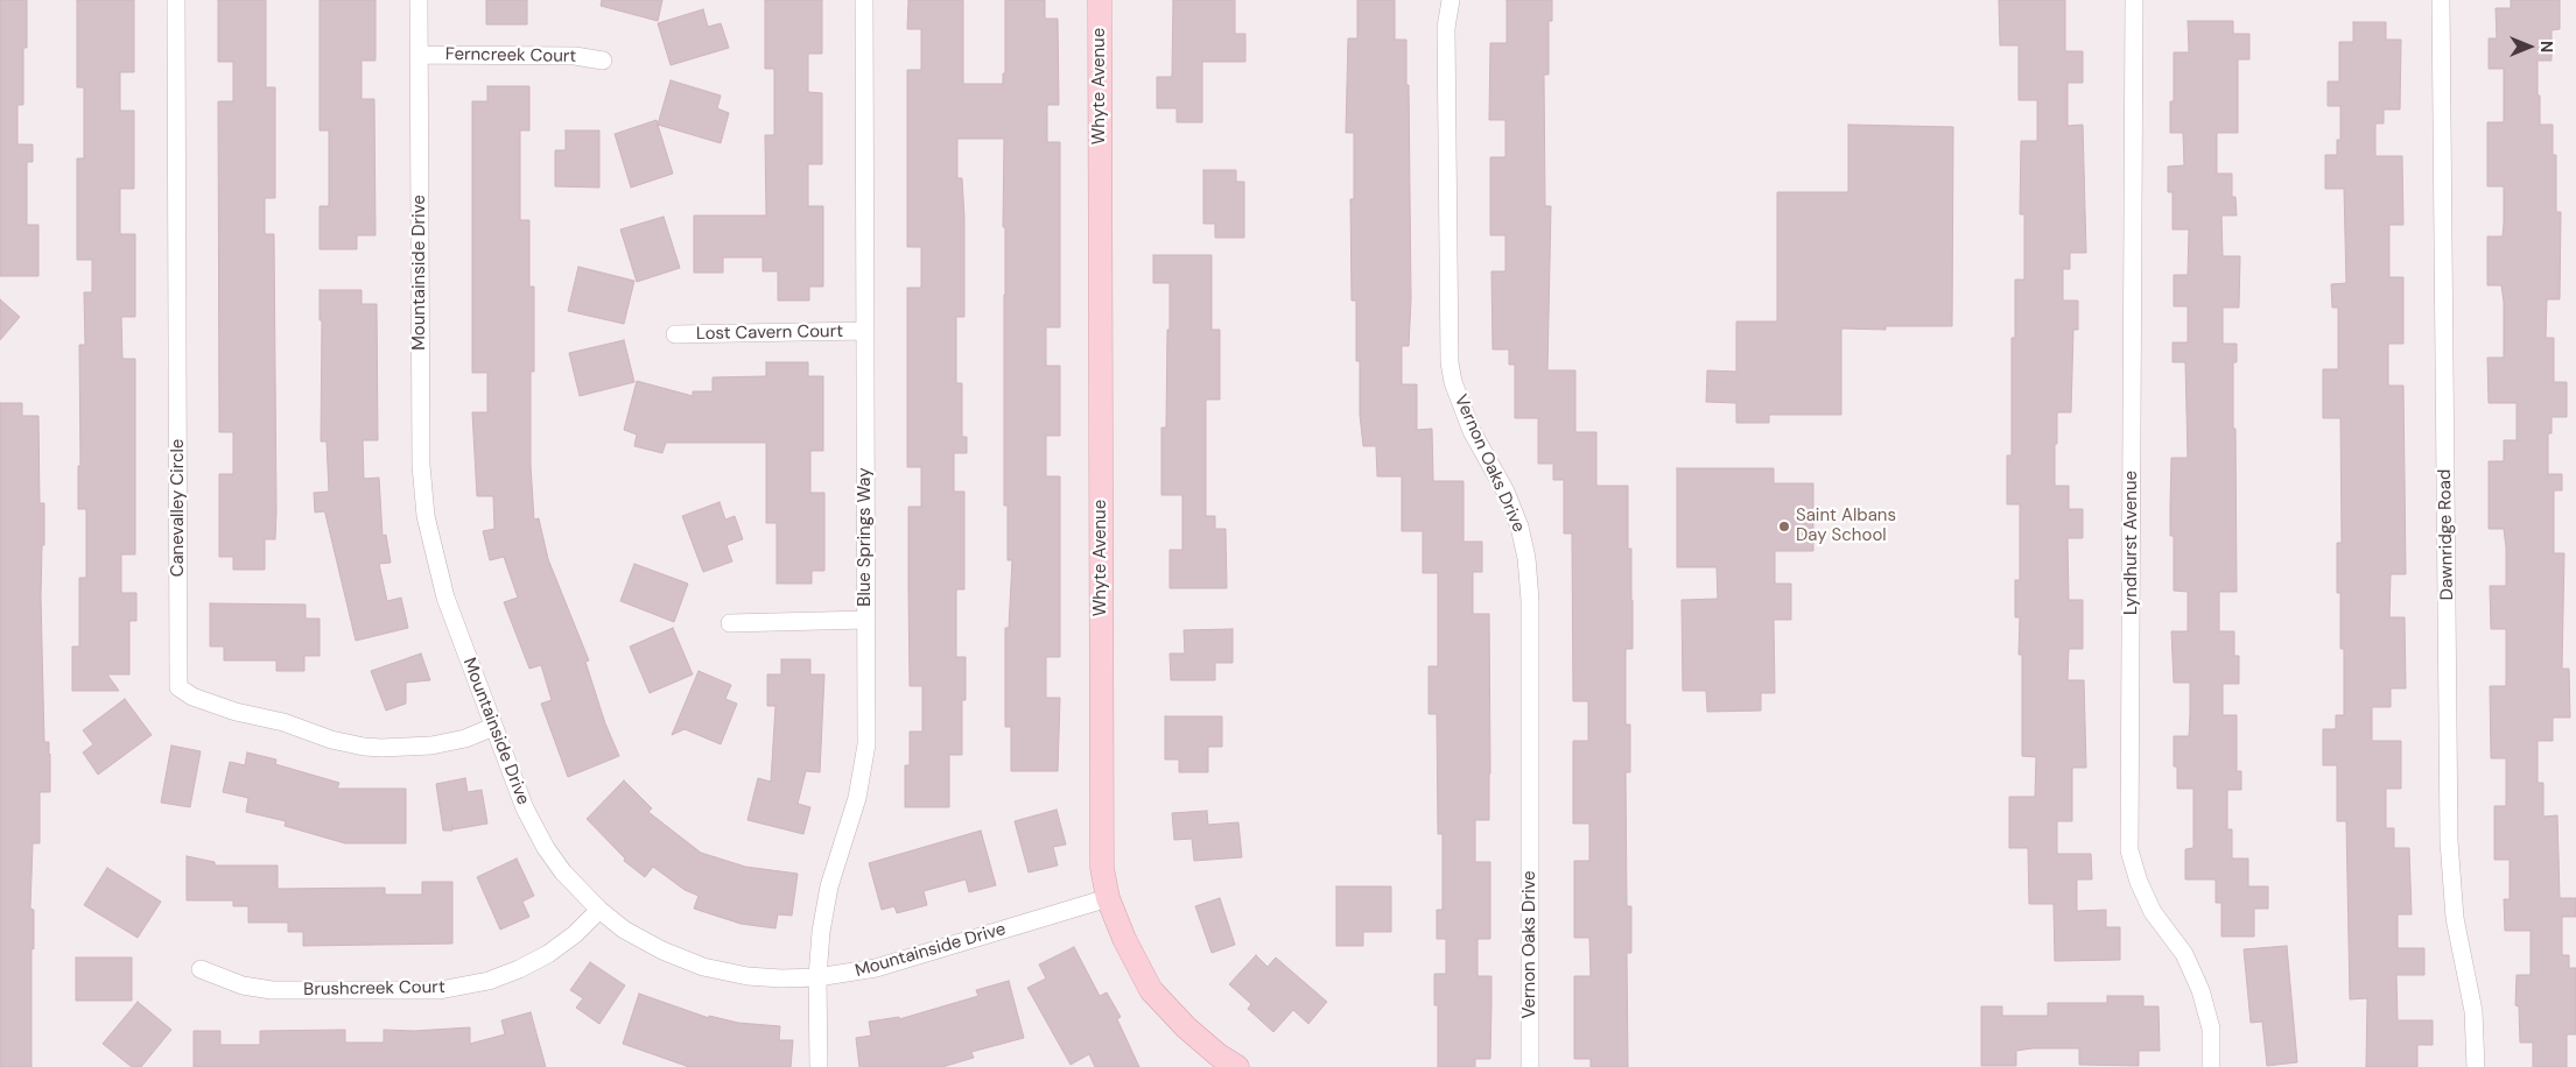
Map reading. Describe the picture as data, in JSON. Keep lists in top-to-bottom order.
{
  "streets": {
    "street": [
      "Ferncreek Court",
      "Whyte Avenue",
      "Mountainside Drive",
      "Lost Cavern Court",
      "Vernon Oaks Drive",
      "Canevalley Circle",
      "Dawnridge Road",
      "Blue Springs Way",
      "Lyndhurst Avenue",
      "Brushcreek Court"
    ]
  },
  "crossings": [
    ["Ferncreek Court", "Mountainside Drive"],
    ["Whyte Avenue", "Mountainside Drive"],
    ["Mountainside Drive", "Canevalley Circle"],
    ["Mountainside Drive", "Blue Springs Way"],
    ["Mountainside Drive", "Brushcreek Court"],
    ["Lost Cavern Court", "Blue Springs Way"]
  ],
  "places": ["Saint Albans Day School"],
  "north": "right"
}
